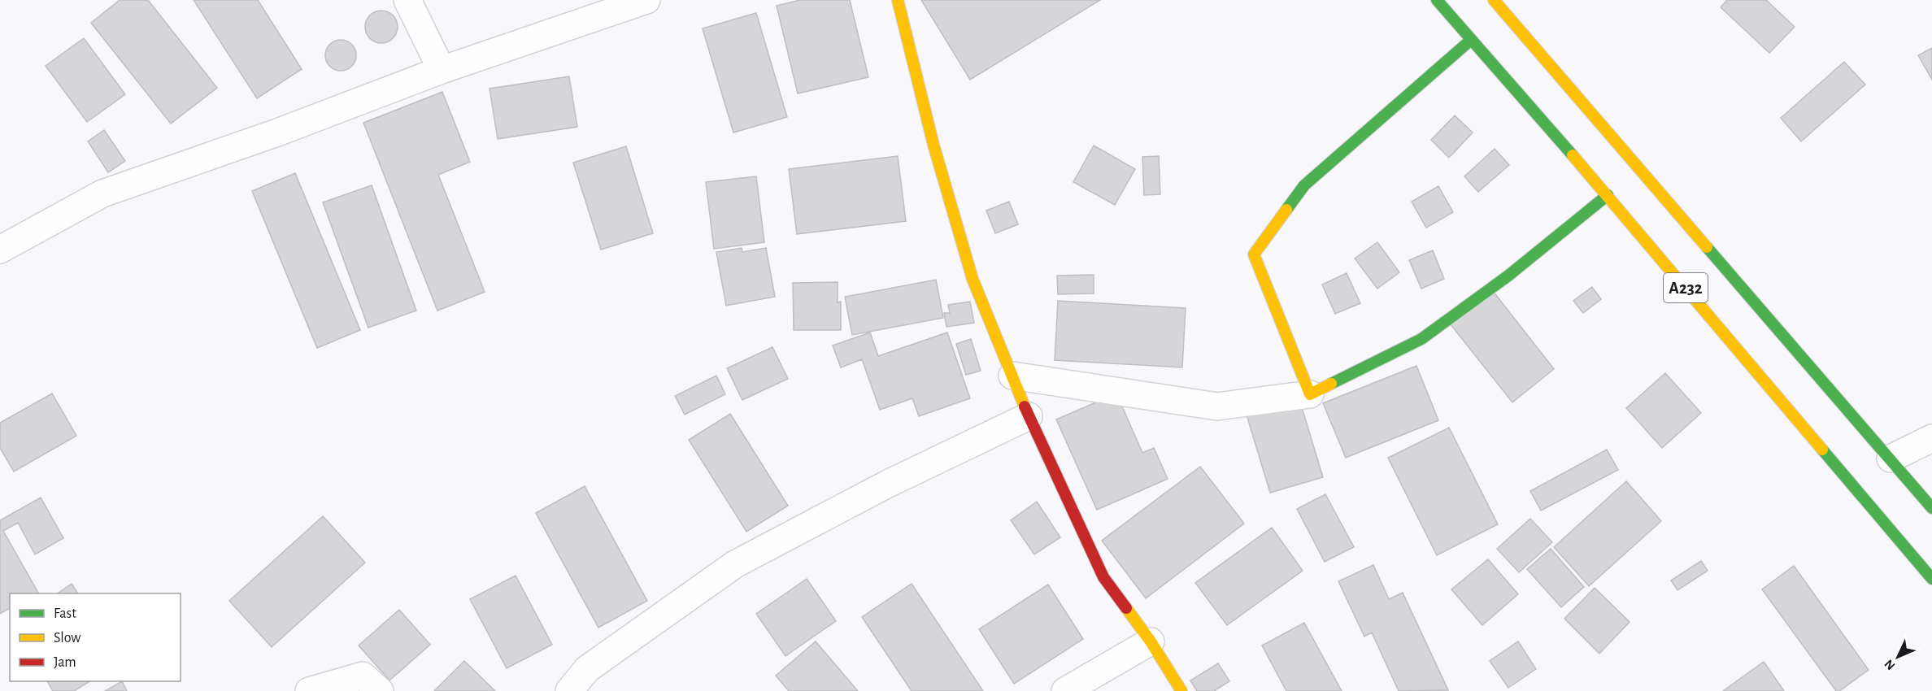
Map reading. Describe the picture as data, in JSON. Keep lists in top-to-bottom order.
{
  "streets": {
    "main road": ["A232"]
  },
  "legend": ["Fast", "Slow", "Jam"],
  "north": "bottom left"
}
